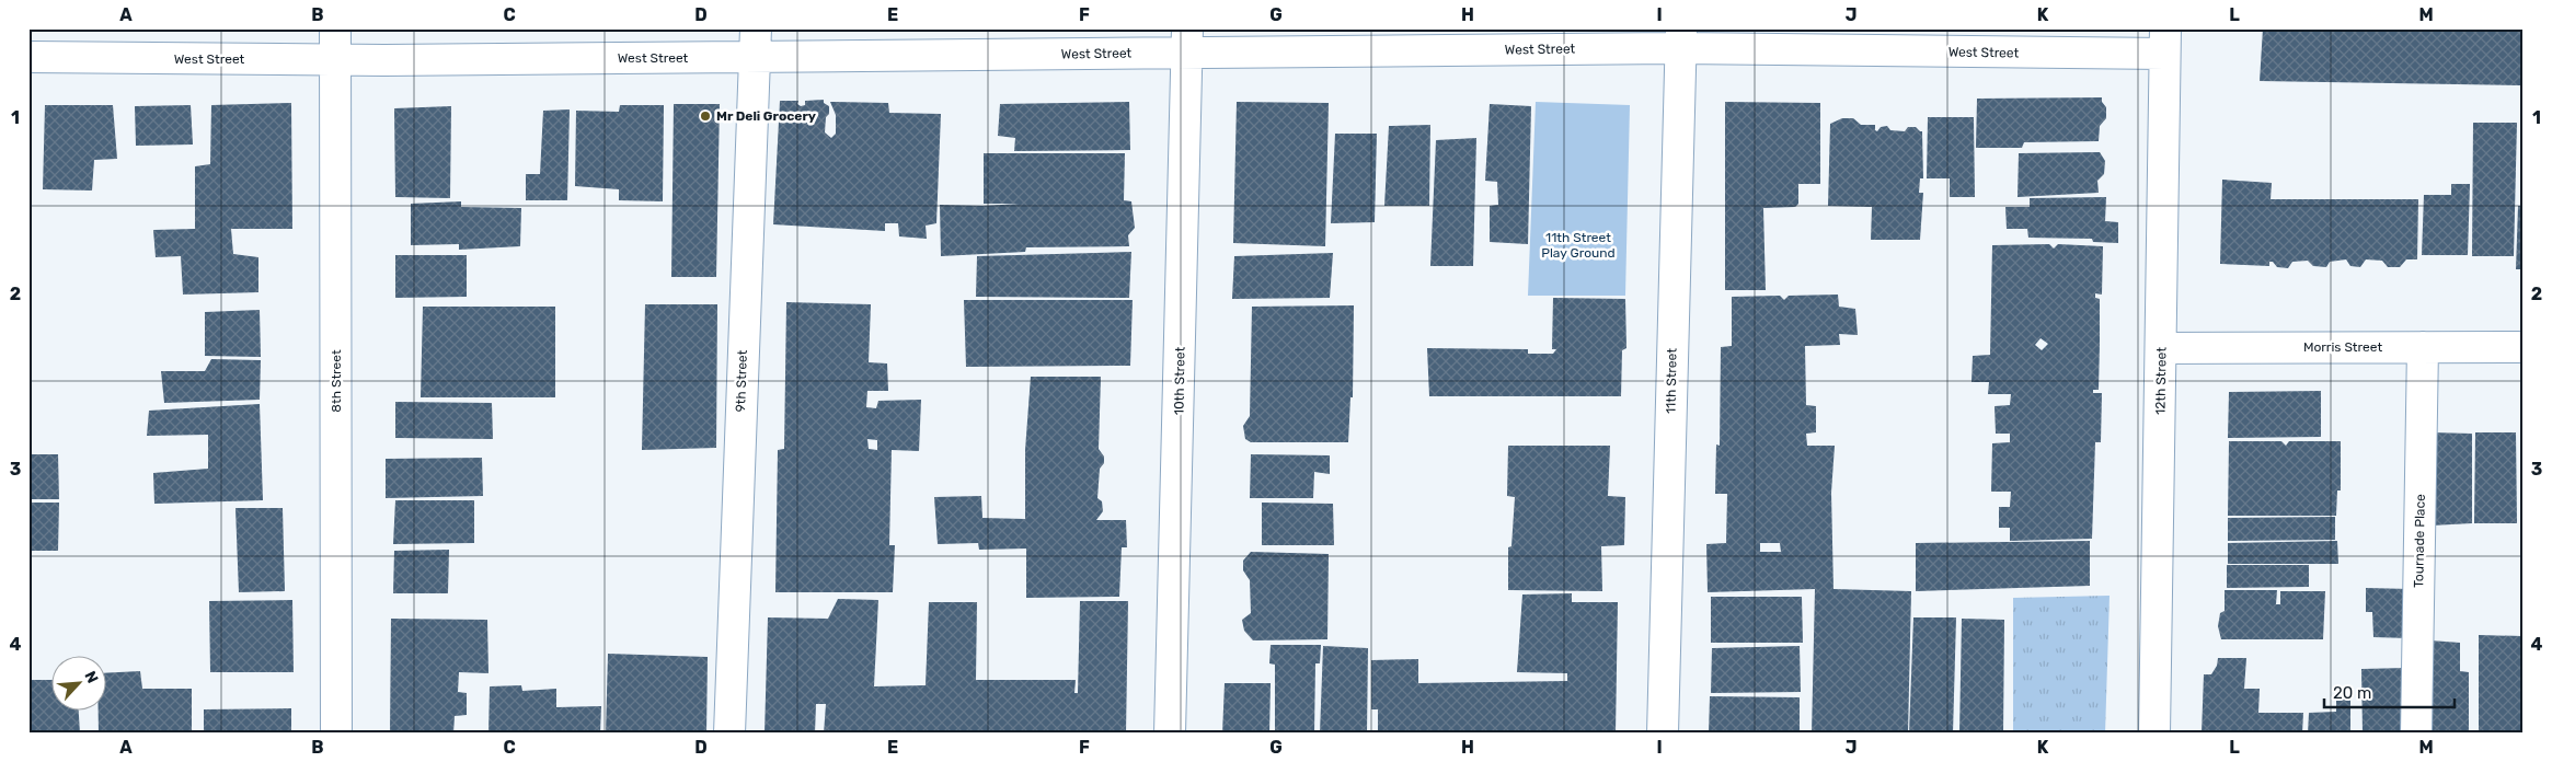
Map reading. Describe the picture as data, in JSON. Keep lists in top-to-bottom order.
{
  "streets": {
    "street": [
      "West Street",
      "Morris Street",
      "8th Street",
      "9th Street",
      "10th Street",
      "11th Street",
      "12th Street",
      "Tournade Place"
    ]
  },
  "crossings": [
    ["West Street", "8th Street"],
    ["West Street", "9th Street"],
    ["West Street", "10th Street"],
    ["West Street", "11th Street"],
    ["West Street", "12th Street"],
    ["Morris Street", "12th Street"],
    ["Morris Street", "Tournade Place"]
  ],
  "parks": ["11th Street Play Ground"],
  "places": ["Mr Deli Grocery"],
  "scale_bar": "20 m",
  "north": "top right",
  "grid": {
    "columns": [
      "A",
      "B",
      "C",
      "D",
      "E",
      "F",
      "G",
      "H",
      "I",
      "J",
      "K",
      "L",
      "M"
    ],
    "rows": [
      "1",
      "2",
      "3",
      "4"
    ]
  }
}
